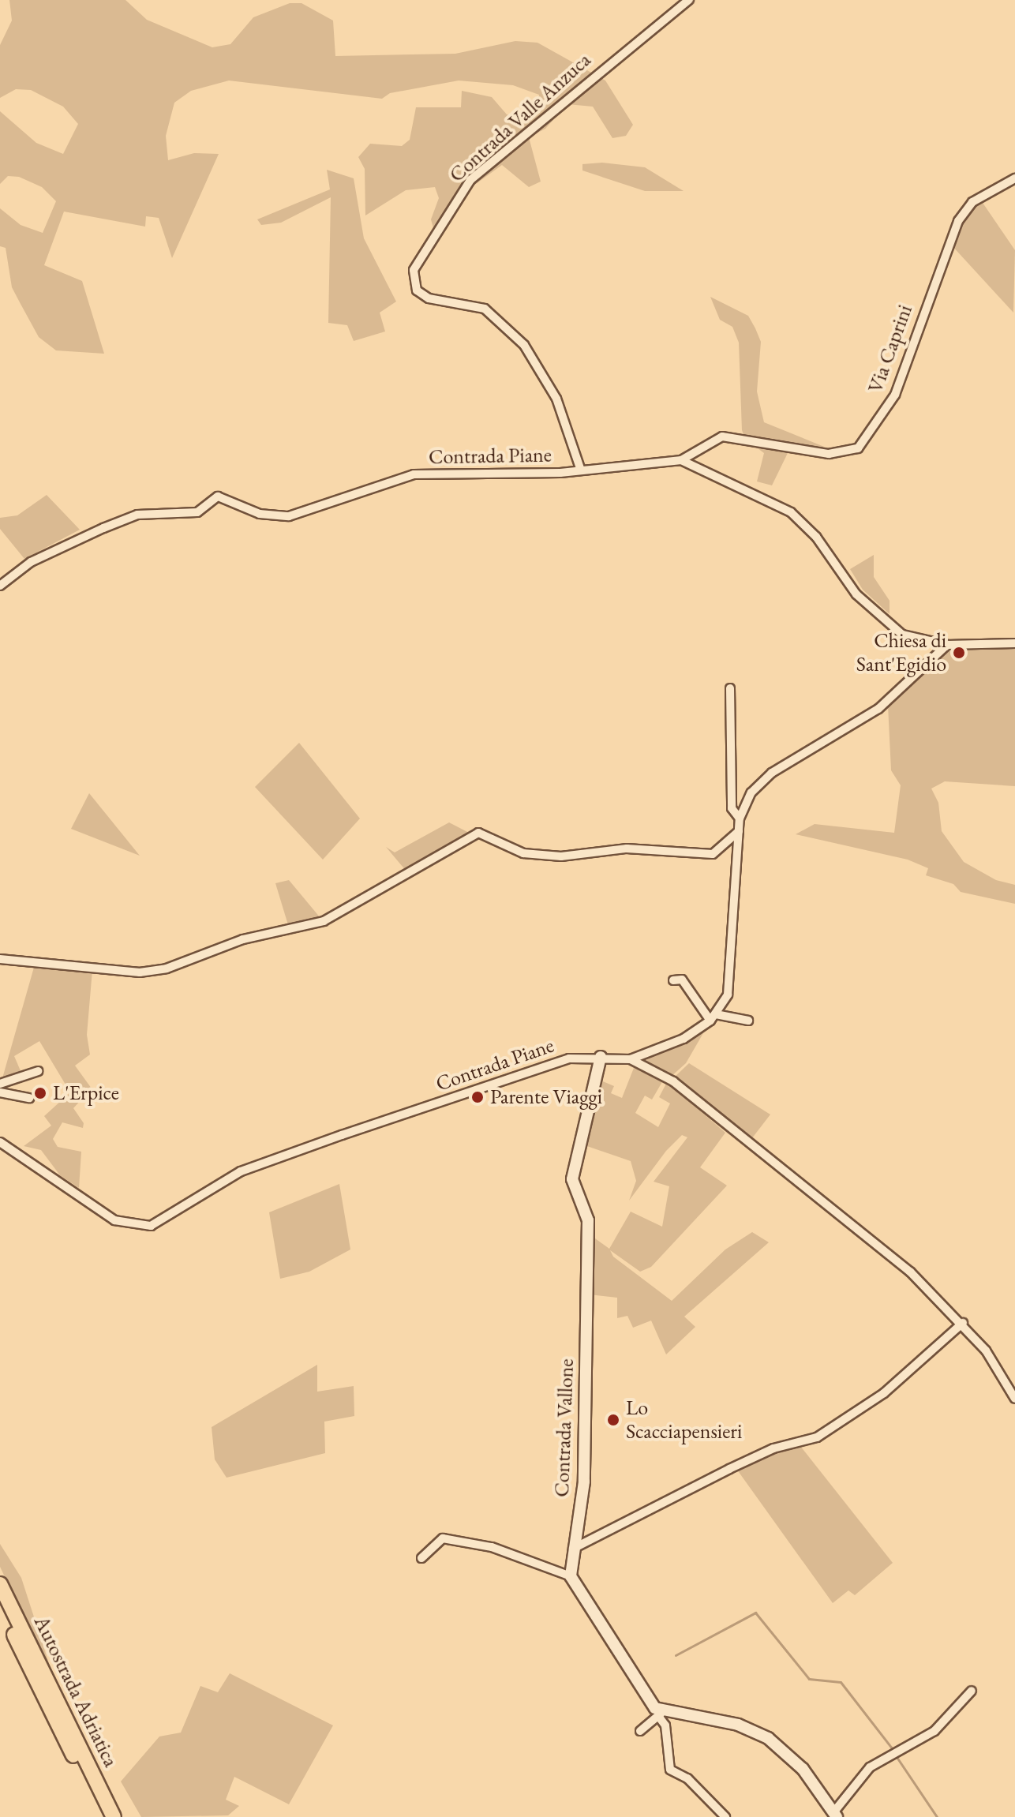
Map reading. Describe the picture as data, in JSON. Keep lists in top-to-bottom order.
{
  "streets": {
    "highway": ["Autostrada Adriatica"],
    "street": [
      "Contrada Valle Anzuca",
      "Via Caprini",
      "Contrada Piane",
      "Contrada Vallone"
    ]
  },
  "crossings": [
    ["Contrada Valle Anzuca", "Contrada Piane"],
    ["Via Caprini", "Contrada Piane"],
    ["Contrada Piane", "Contrada Vallone"]
  ],
  "places": [
    "Chiesa di Sant'Egidio",
    "L'Erpice",
    "Parente Viaggi",
    "Lo Scacciapensieri"
  ]
}
